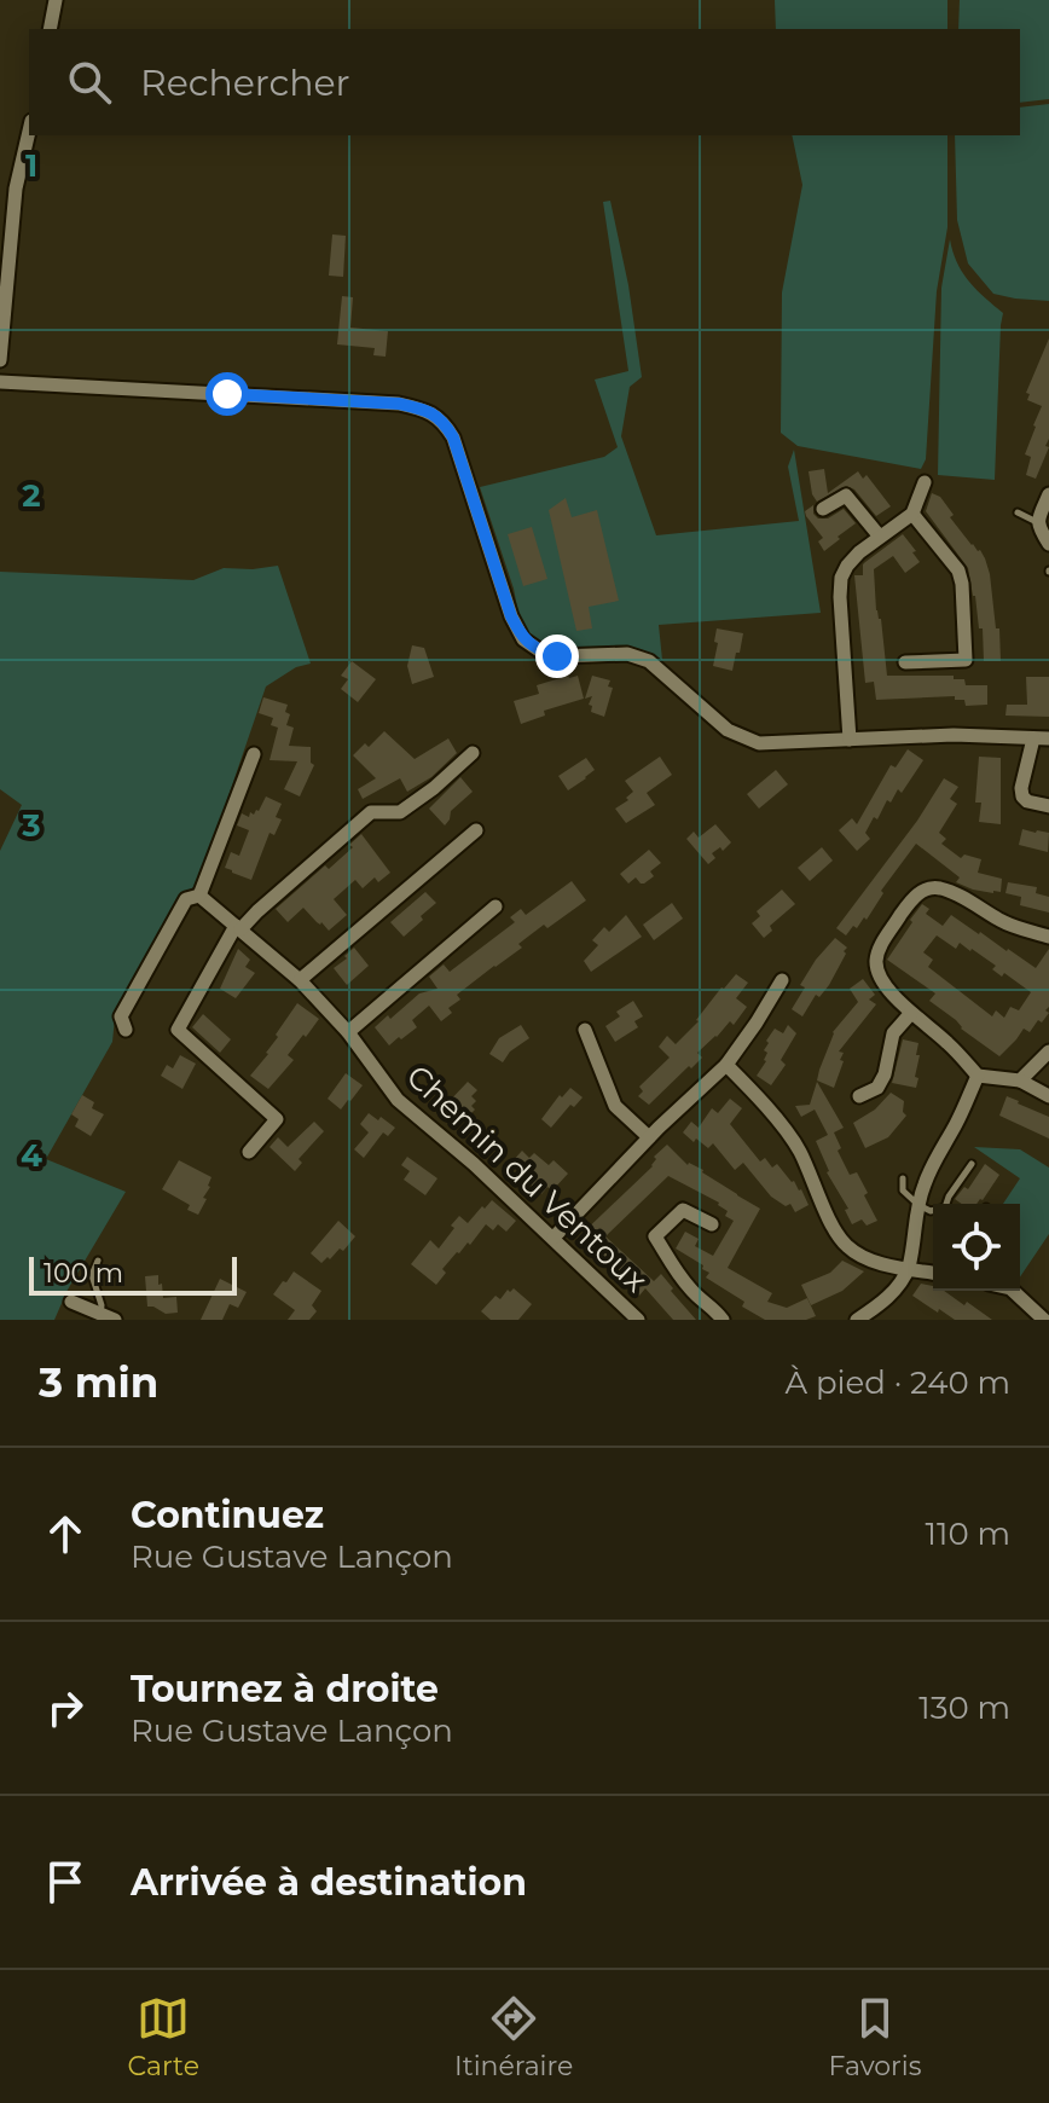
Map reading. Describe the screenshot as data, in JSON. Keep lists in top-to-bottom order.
{
  "streets": {
    "street": ["Chemin du Ventoux"]
  },
  "scale_bar": "100 m",
  "page": {
    "search": "Rechercher",
    "scale": "100 m",
    "heading": ["3 min", "À pied · 240 m"],
    "list": [
      ["Continuez", "Rue Gustave Lançon", "110 m"],
      ["Tournez à droite", "Rue Gustave Lançon", "130 m"],
      "Arrivée à destination"
    ],
    "nav": ["Carte", "Itinéraire", "Favoris"]
  },
  "grid": {
    "rows": [
      "1",
      "2",
      "3",
      "4"
    ]
  }
}
